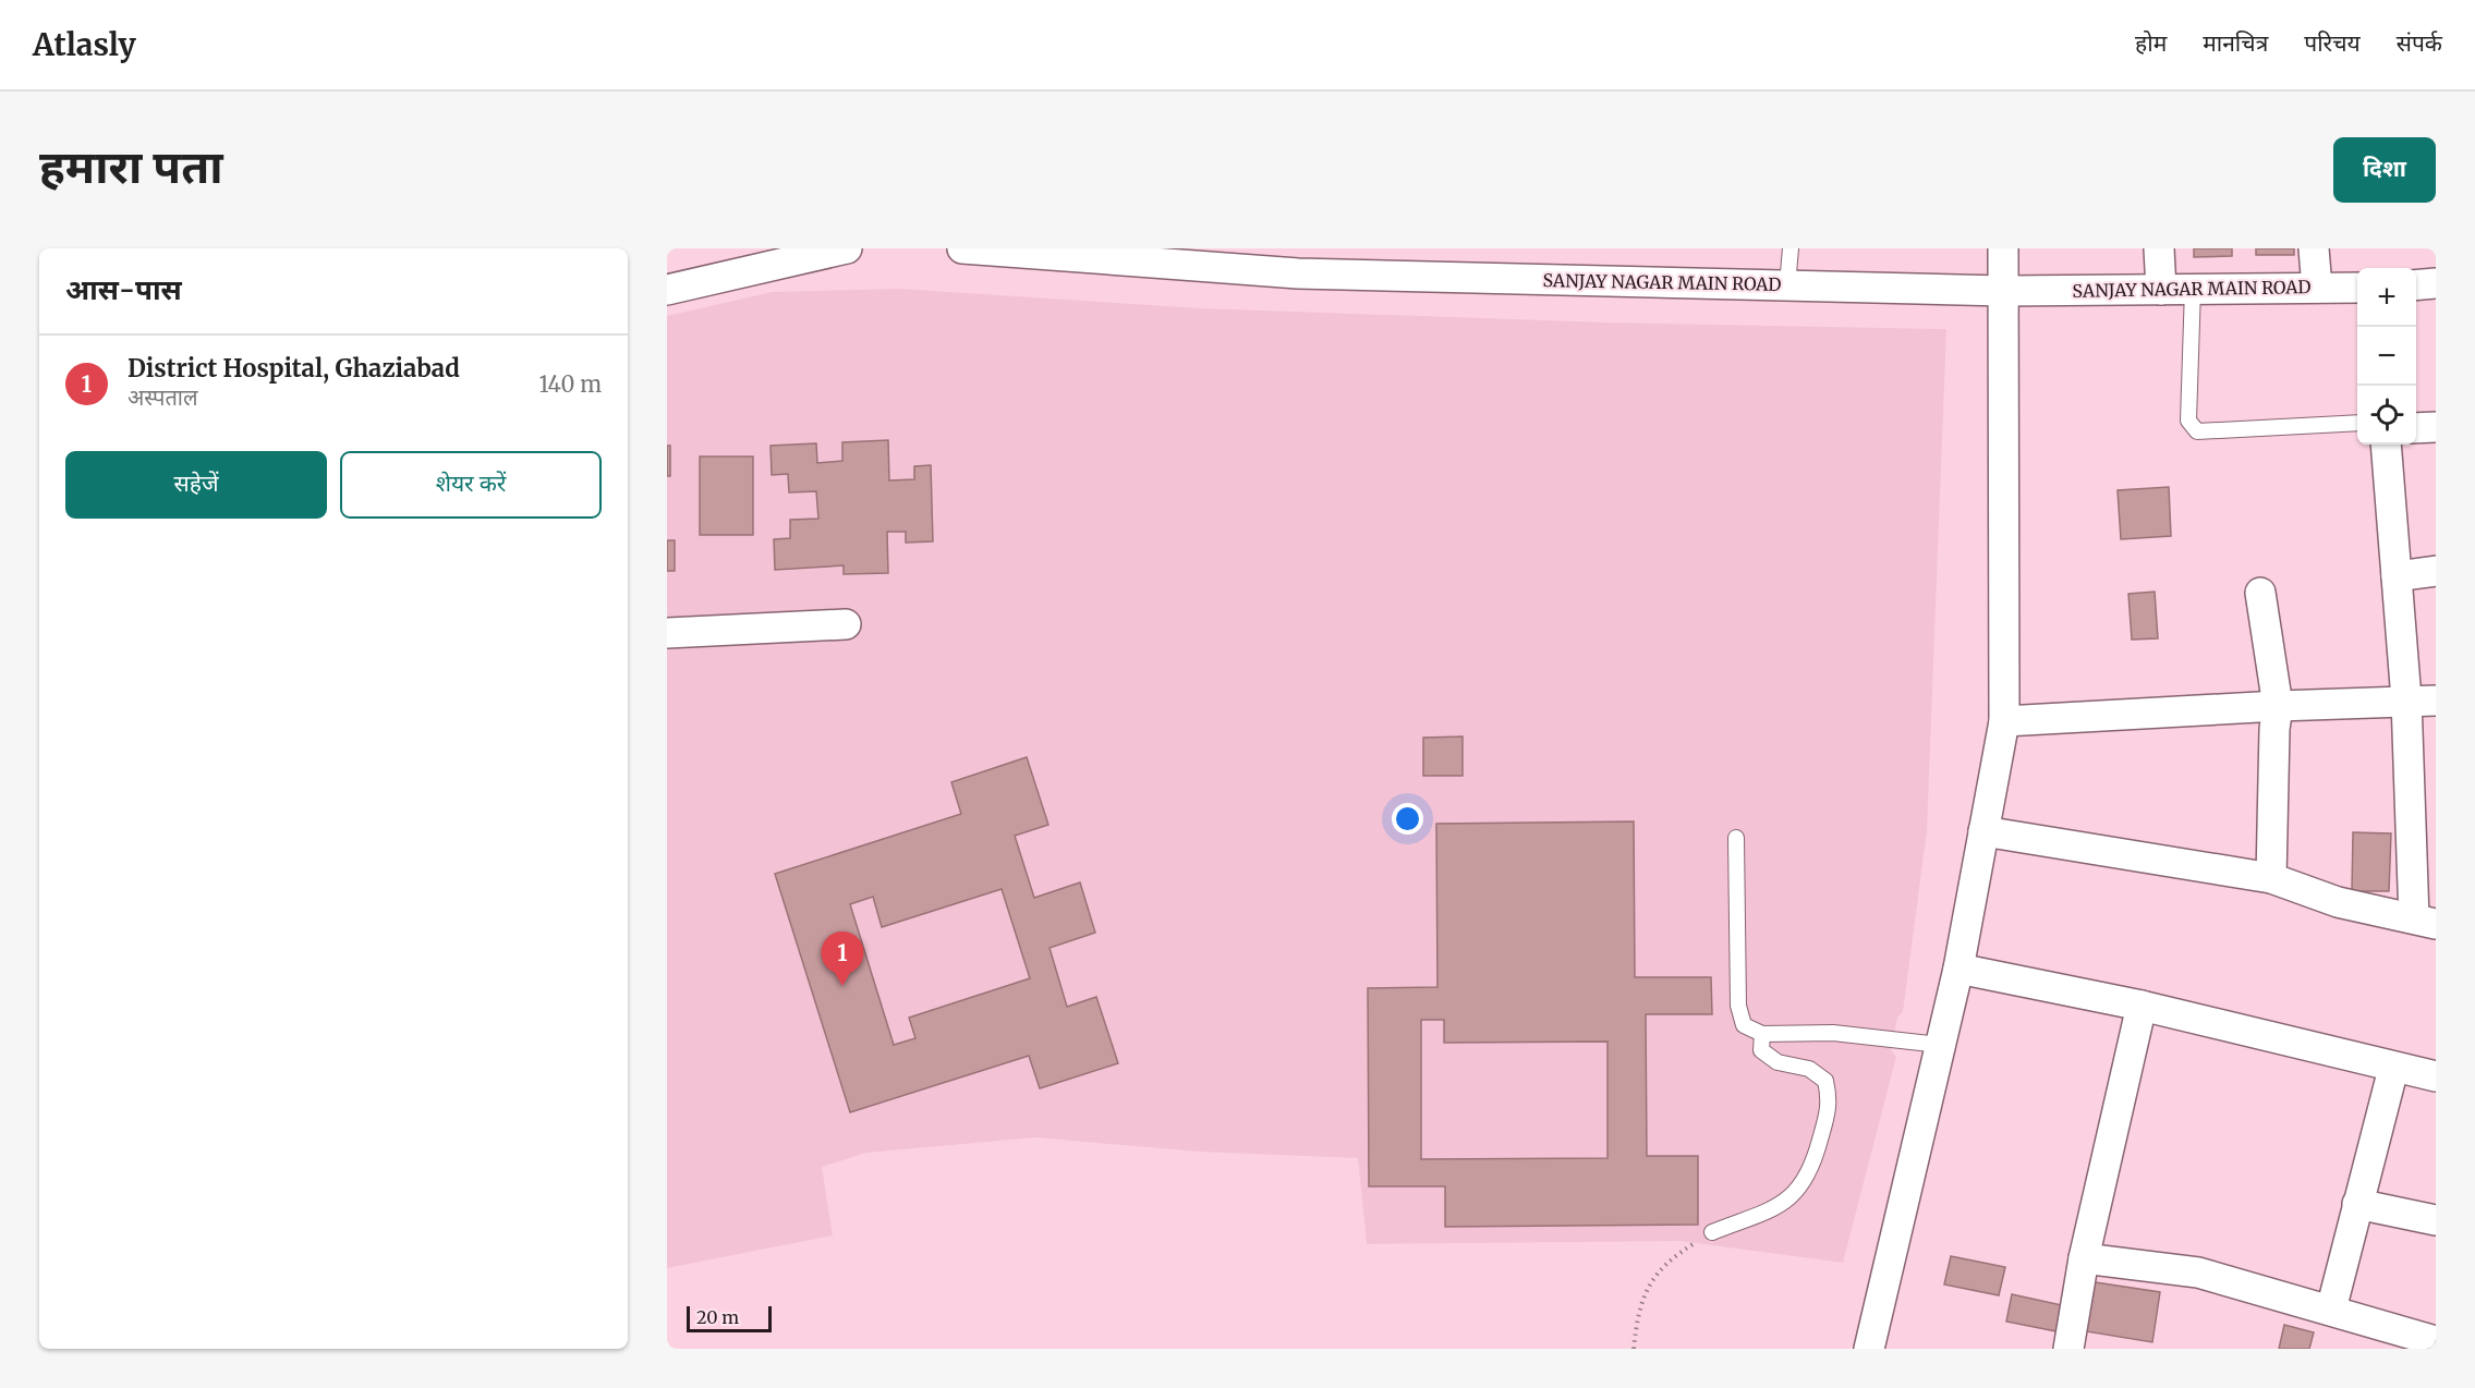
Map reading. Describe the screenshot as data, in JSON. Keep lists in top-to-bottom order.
{
  "streets": {
    "street": ["SANJAY NAGAR MAIN ROAD"]
  },
  "scale_bar": "20 m",
  "page": {
    "header": "Atlasly",
    "nav": [
      "होम",
      "मानचित्र",
      "परिचय",
      "संपर्क"
    ],
    "buttons": [
      "दिशा",
      ["सहेजें", "शेयर करें"]
    ],
    "title": "हमारा पता",
    "heading": "आस-पास",
    "map_buttons": ["+", "−"],
    "list": [
      {
        "mark": "1",
        "name": "District Hospital, Ghaziabad",
        "note": "अस्पताल",
        "value": "140 m"
      }
    ],
    "pins": "1",
    "scale": "20 m"
  }
}
